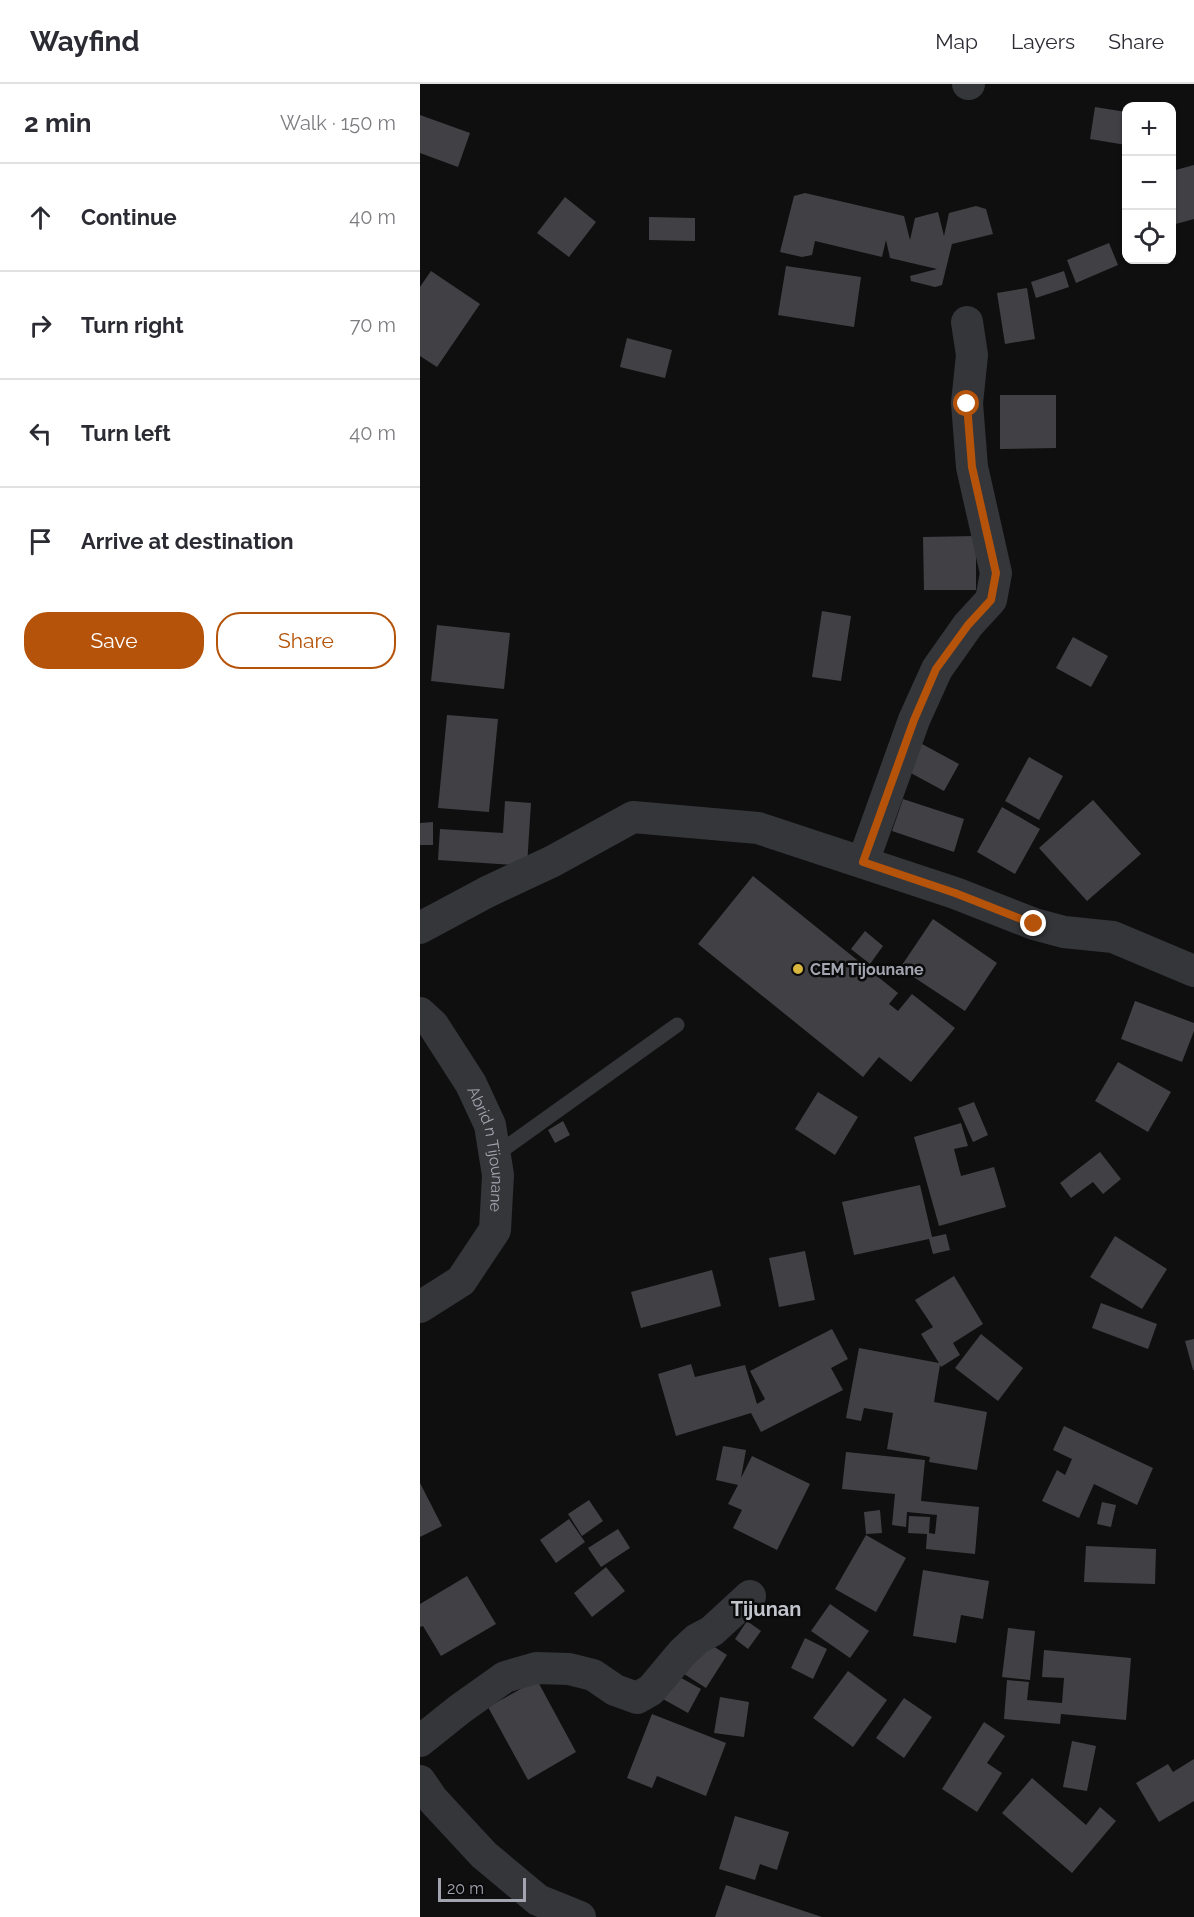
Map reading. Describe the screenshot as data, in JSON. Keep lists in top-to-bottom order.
{
  "streets": {
    "street": ["Abrid n Tijounane"]
  },
  "districts": ["Tijunan"],
  "places": ["CEM Tijounane"],
  "scale_bar": "20 m",
  "page": {
    "header": "Wayfind",
    "nav": ["Map", "Layers", "Share"],
    "heading": ["2 min", "Walk · 150 m"],
    "map_buttons": ["+", "−"],
    "list": [
      ["Continue", "40 m"],
      ["Turn right", "70 m"],
      ["Turn left", "40 m"],
      "Arrive at destination"
    ],
    "buttons": ["Save", "Share"],
    "scale": "20 m"
  }
}
